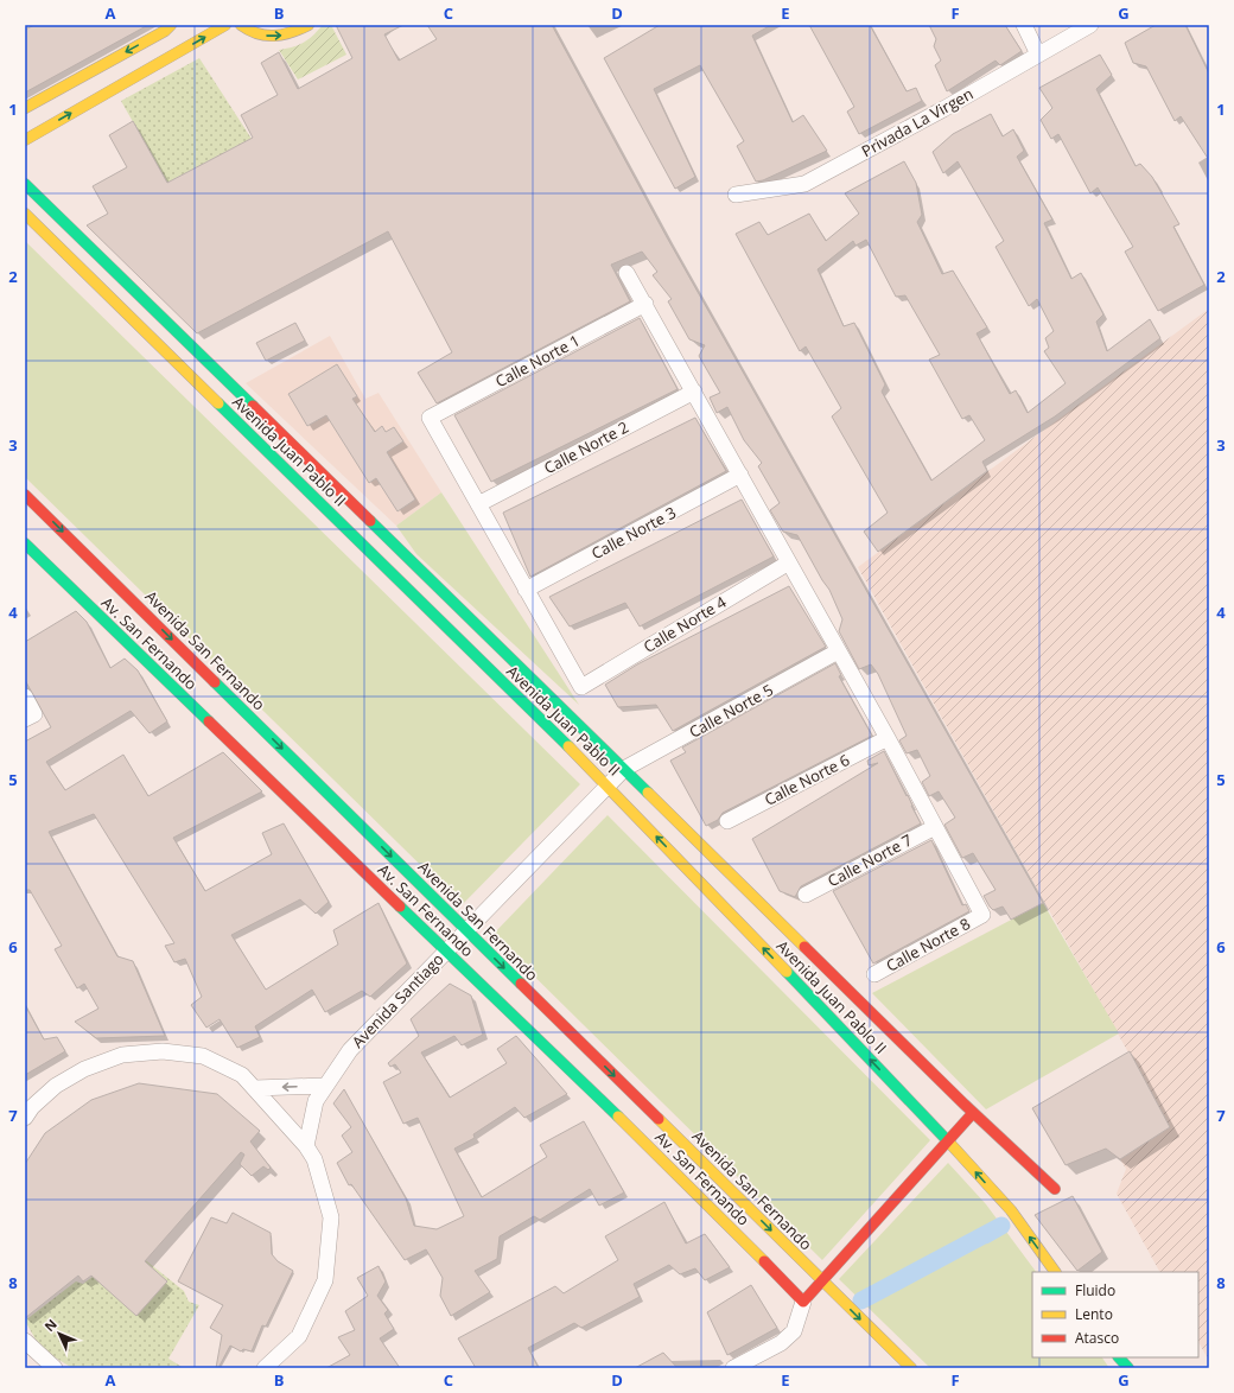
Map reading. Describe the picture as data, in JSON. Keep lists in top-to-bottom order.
{
  "streets": {
    "street": [
      "Privada La Virgen",
      "Calle Norte 1",
      "Calle Norte 2",
      "Avenida Juan Pablo II",
      "Calle Norte 3",
      "Calle Norte 4",
      "Av. San Fernando",
      "Avenida San Fernando",
      "Calle Norte 5",
      "Calle Norte 6",
      "Calle Norte 7",
      "Calle Norte 8",
      "Avenida Santiago"
    ]
  },
  "crossings": [
    ["Calle Norte 1", "Calle Norte 2"],
    ["Avenida Juan Pablo II", "Avenida Santiago"],
    ["Calle Norte 3", "Calle Norte 4"],
    ["Av. San Fernando", "Avenida Santiago"],
    ["Avenida San Fernando", "Avenida Santiago"],
    ["Calle Norte 5", "Avenida Santiago"],
    ["Calle Norte 7", "Calle Norte 8"]
  ],
  "one_way": ["Avenida San Fernando"],
  "legend": ["Fluido", "Lento", "Atasco"],
  "north": "top left",
  "grid": {
    "columns": [
      "A",
      "B",
      "C",
      "D",
      "E",
      "F",
      "G"
    ],
    "rows": [
      "1",
      "2",
      "3",
      "4",
      "5",
      "6",
      "7",
      "8"
    ]
  }
}
